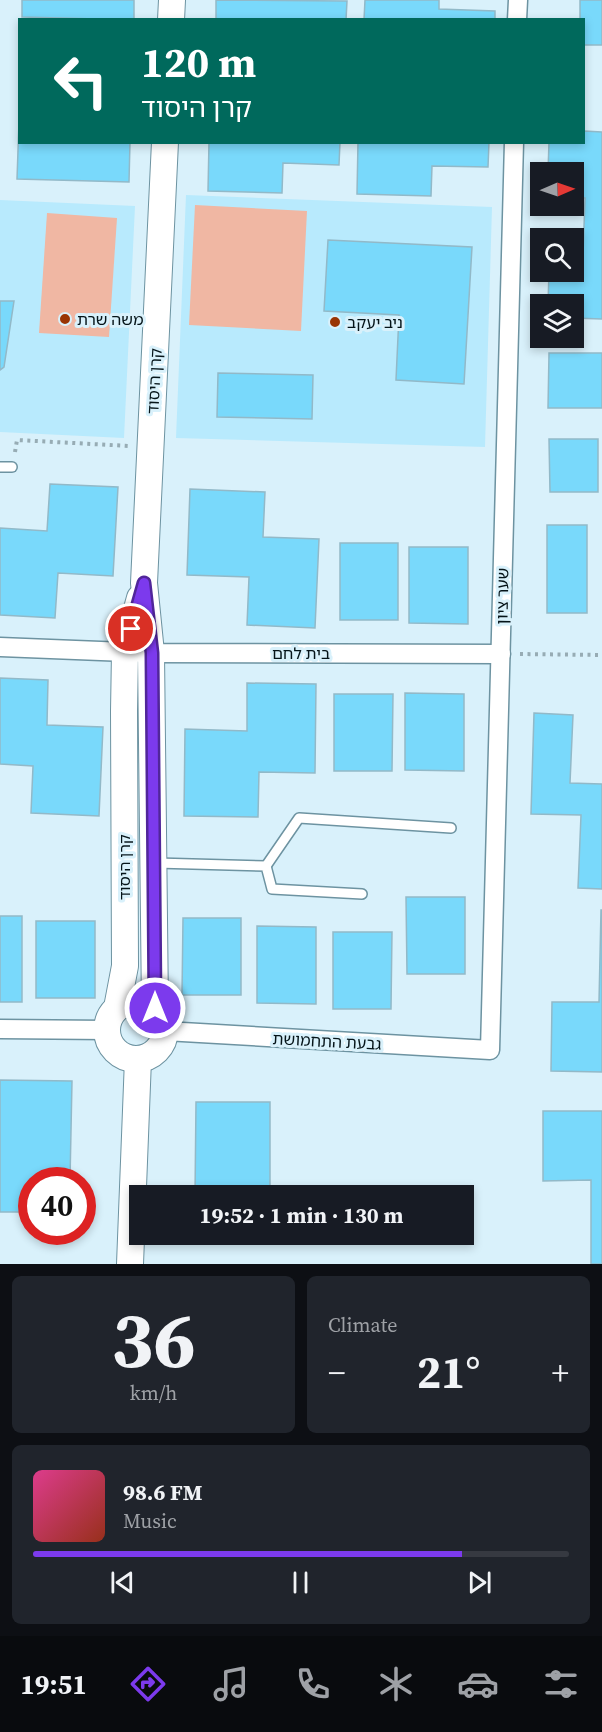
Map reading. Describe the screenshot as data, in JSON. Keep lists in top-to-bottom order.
{
  "streets": {
    "street": [
      "קרן היסוד",
      "שער ציון",
      "בית לחם",
      "גבעת התחמושת"
    ]
  },
  "crossings": [
    ["קרן היסוד", "בית לחם"],
    ["קרן היסוד", "גבעת התחמושת"],
    ["שער ציון", "בית לחם"],
    ["שער ציון", "גבעת התחמושת"]
  ],
  "places": ["משה שרת", "ניב יעקב"],
  "north": "right",
  "page": {
    "turn": ["120 m", "קרן היסוד"],
    "limit": "40",
    "trip": "19:52 · 1 min · 130 m",
    "tile": [
      ["36", "km/h"],
      "Climate"
    ],
    "heat": ["−", "21°", "+"],
    "song": ["98.6 FM", "Music"],
    "tabs": "19:51"
  }
}
